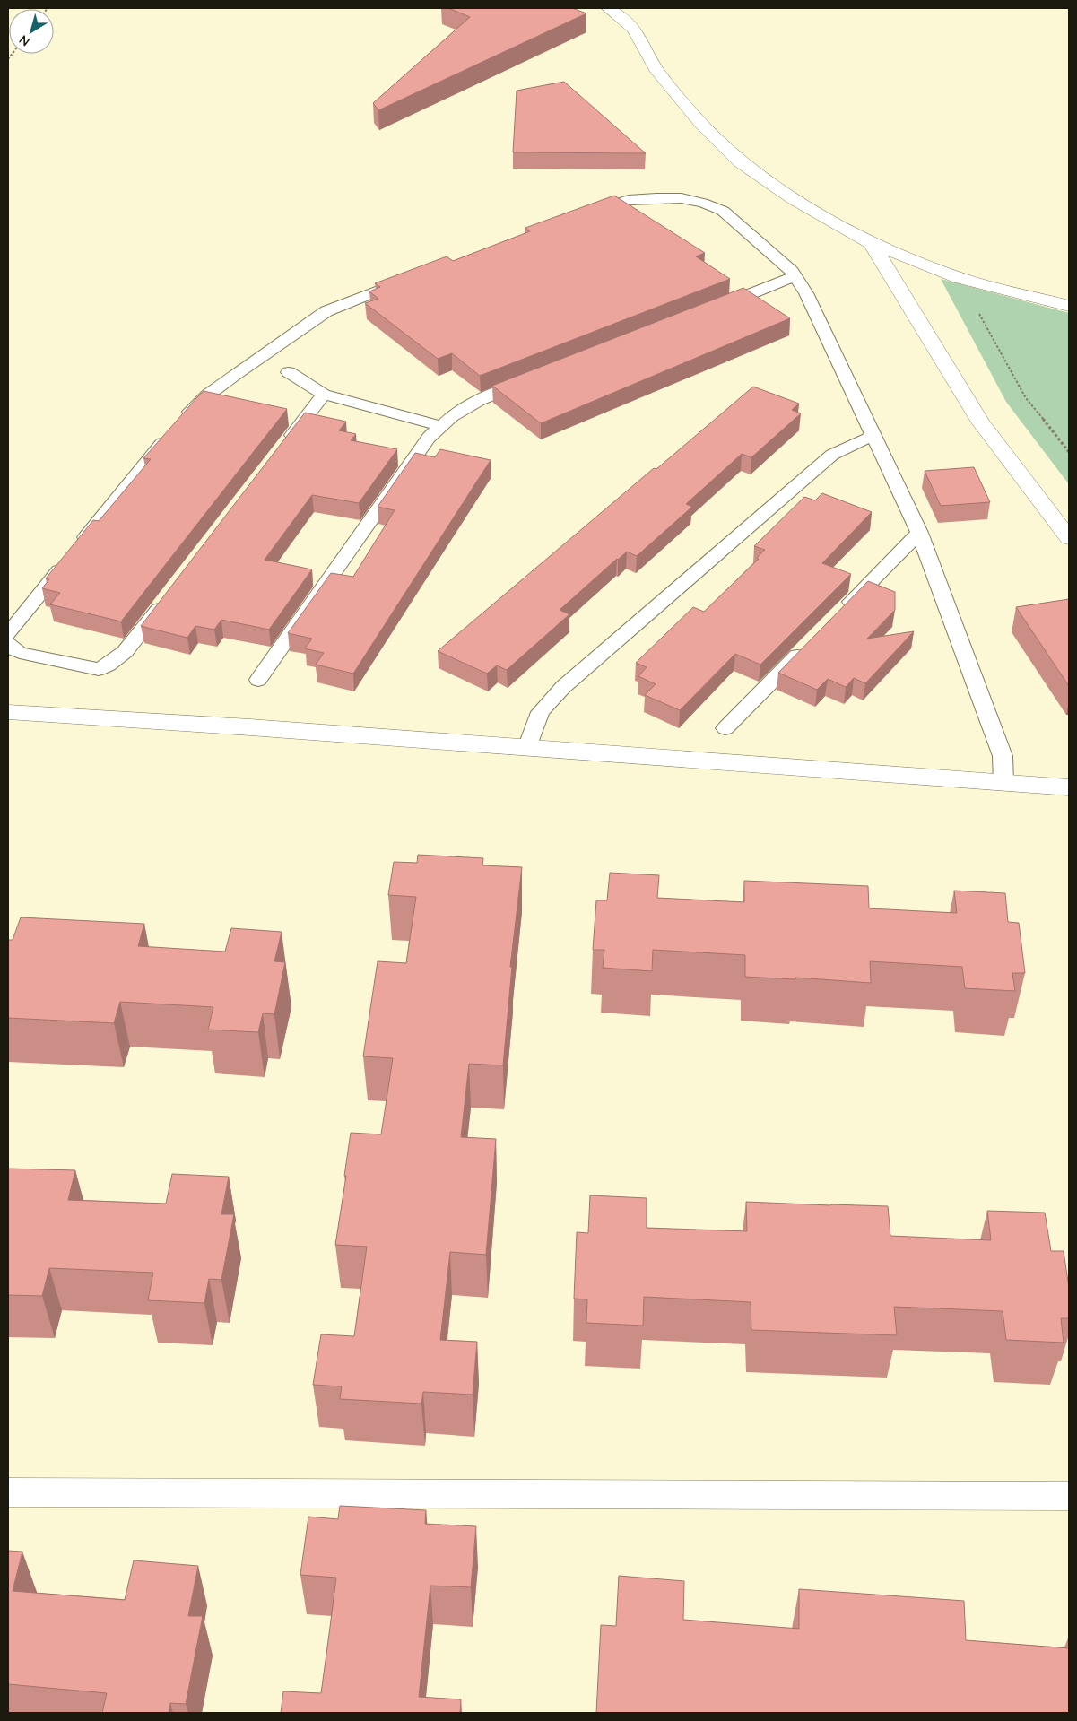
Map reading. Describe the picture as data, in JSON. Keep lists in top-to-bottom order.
{
  "north": "bottom left"
}
